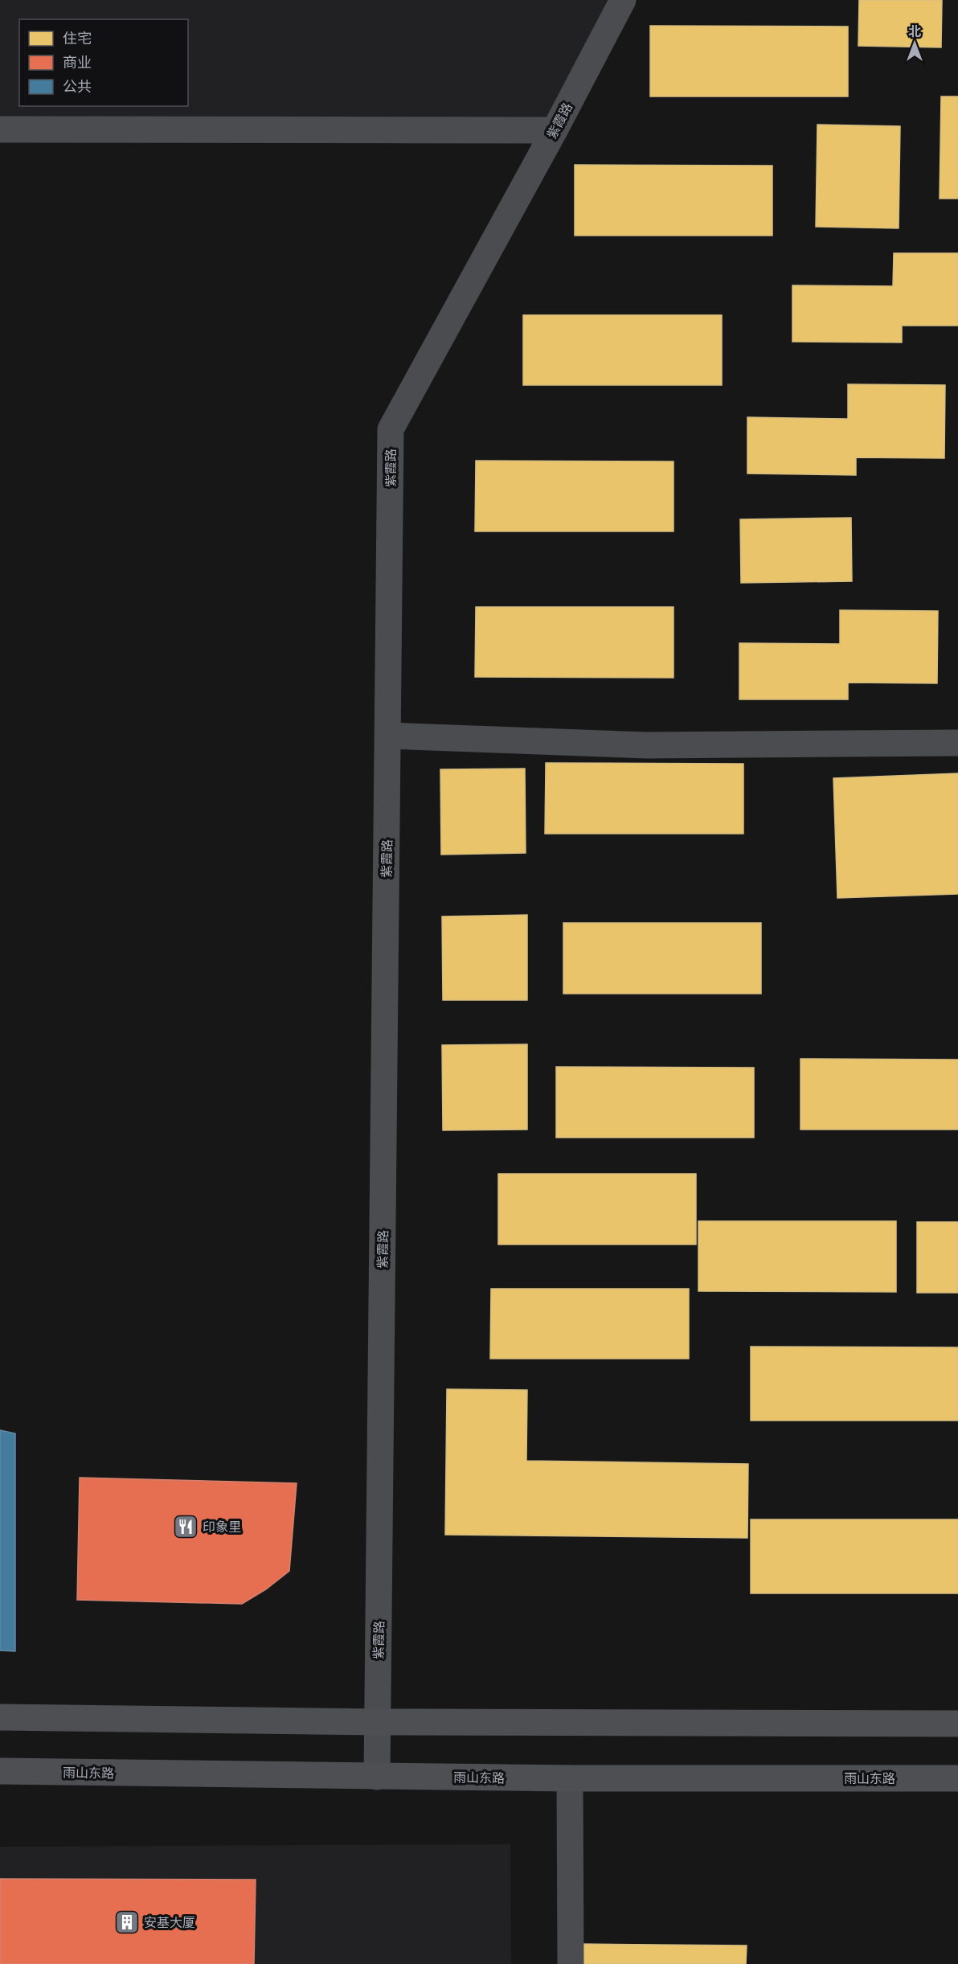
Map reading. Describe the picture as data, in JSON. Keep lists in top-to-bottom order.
{
  "streets": {
    "main road": ["雨山东路"],
    "street": ["紫霞路"]
  },
  "crossings": [
    ["紫霞路", "雨山东路"]
  ],
  "places": {
    "restaurant": ["印象里"],
    "building": ["安基大厦"]
  },
  "legend": ["住宅", "商业", "公共"],
  "north": "top"
}
